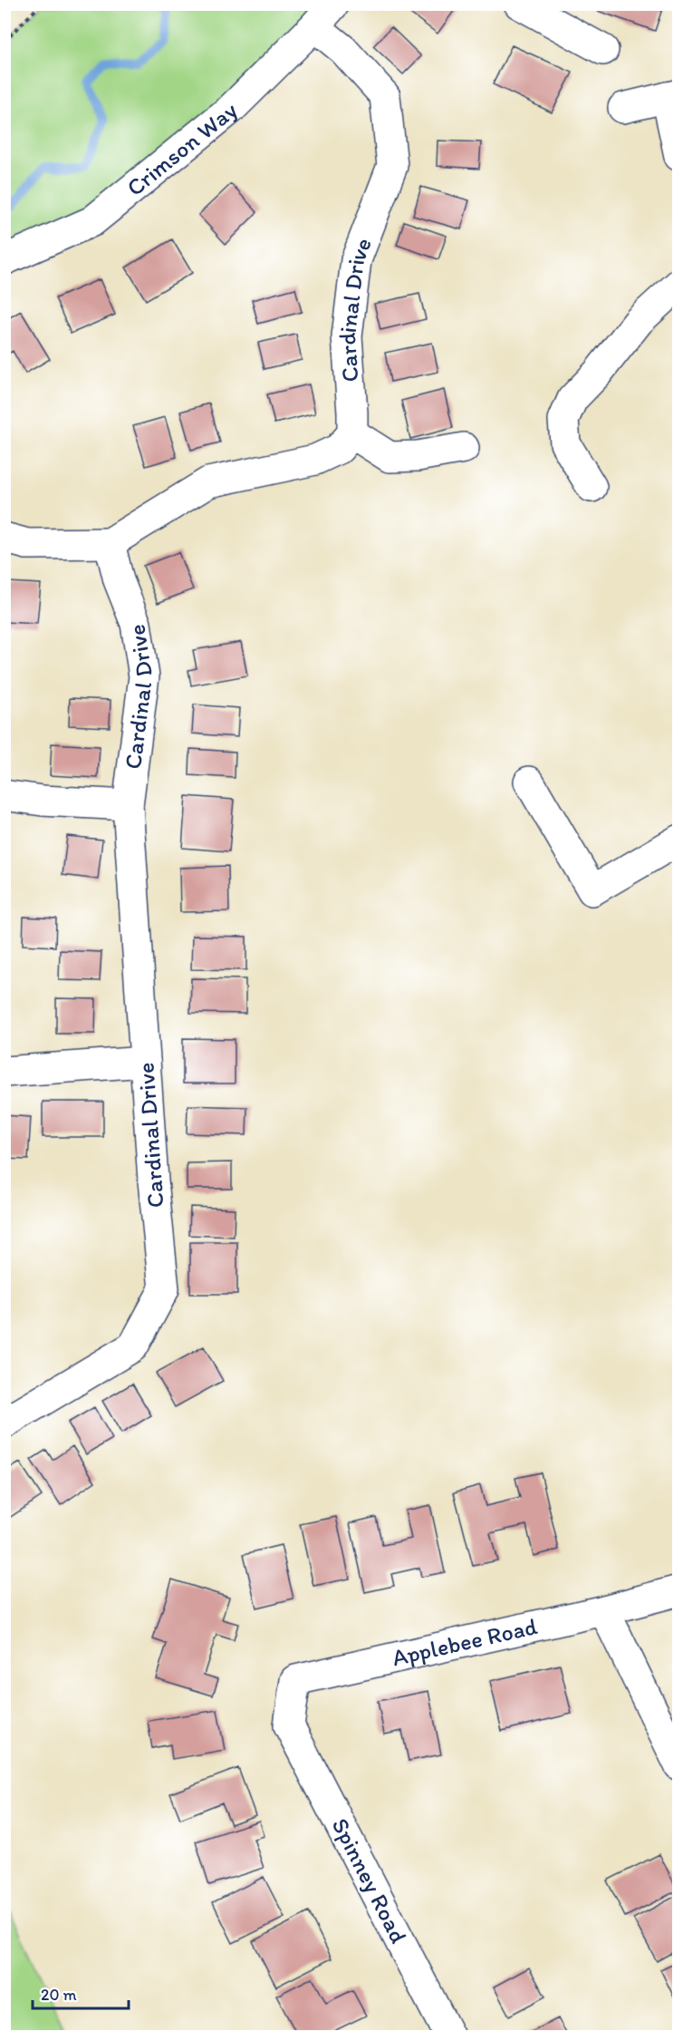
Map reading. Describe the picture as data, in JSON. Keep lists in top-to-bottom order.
{
  "streets": {
    "street": [
      "Crimson Way",
      "Cardinal Drive",
      "Applebee Road",
      "Spinney Road"
    ]
  },
  "crossings": [
    ["Crimson Way", "Cardinal Drive"],
    ["Applebee Road", "Spinney Road"]
  ],
  "scale_bar": "20 m"
}
